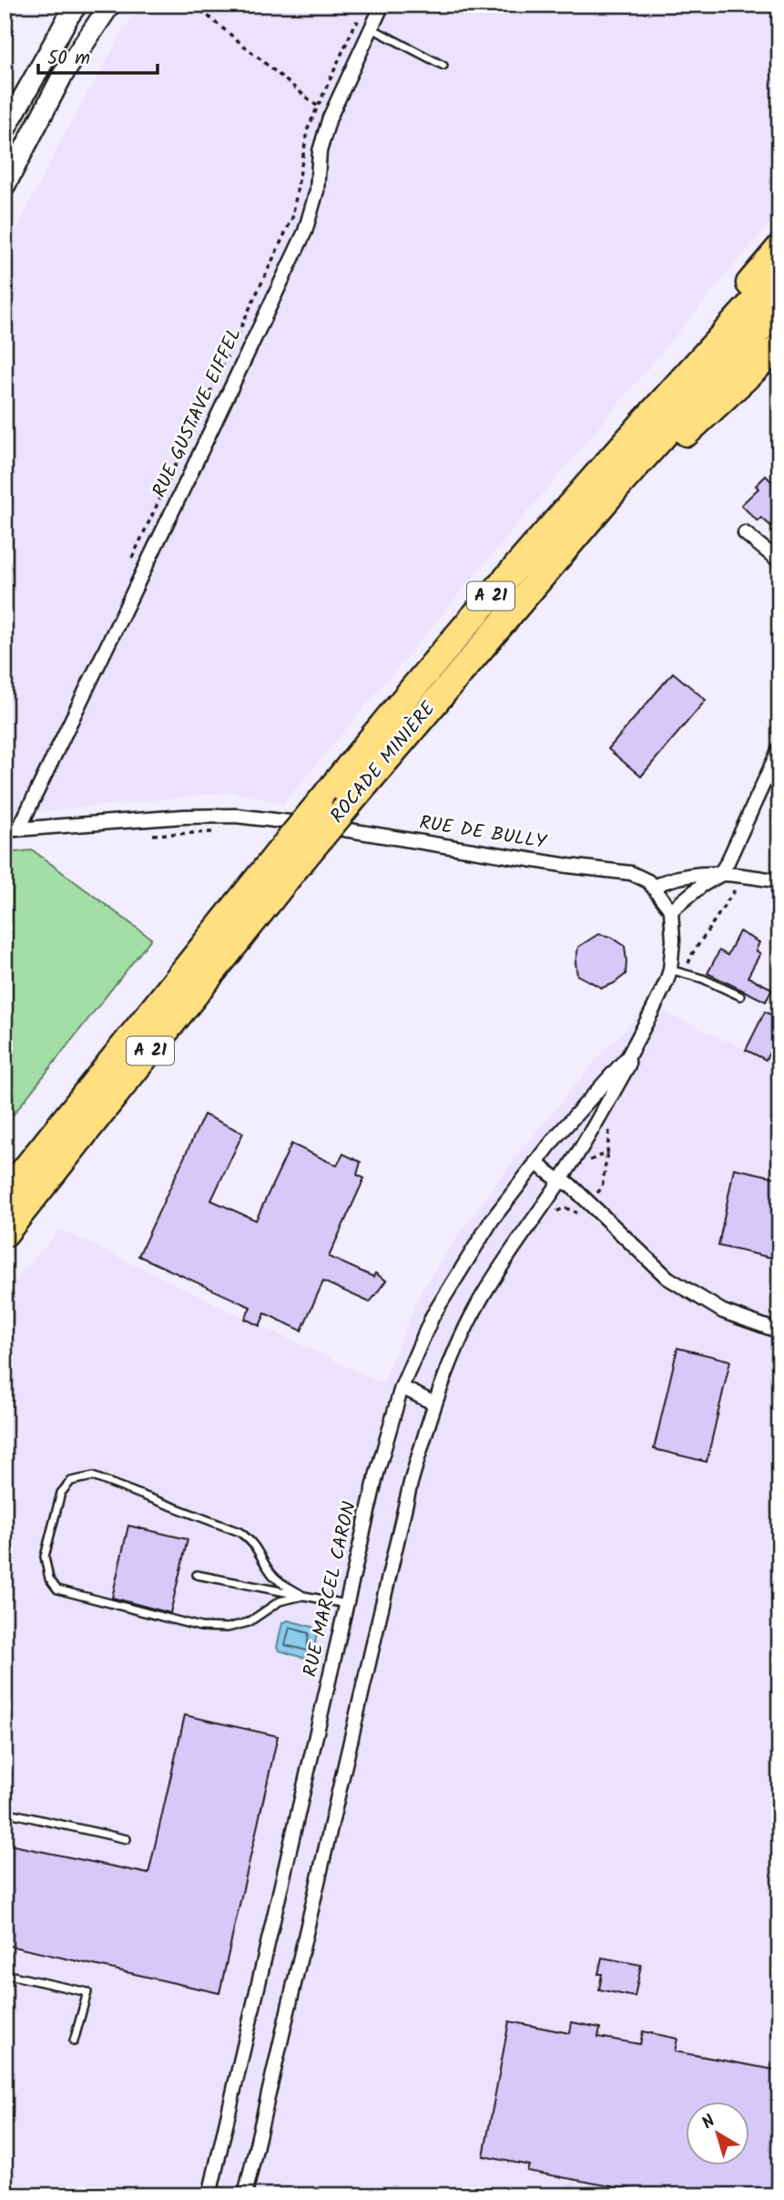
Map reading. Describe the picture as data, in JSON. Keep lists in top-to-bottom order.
{
  "streets": {
    "highway": ["A 21", "ROCADE MINIÈRE"],
    "street": ["RUE GUSTAVE EIFFEL", "RUE DE BULLY", "RUE MARCEL CARON"]
  },
  "crossings": [
    ["RUE GUSTAVE EIFFEL", "RUE DE BULLY"]
  ],
  "scale_bar": "50 m",
  "north": "top left"
}
